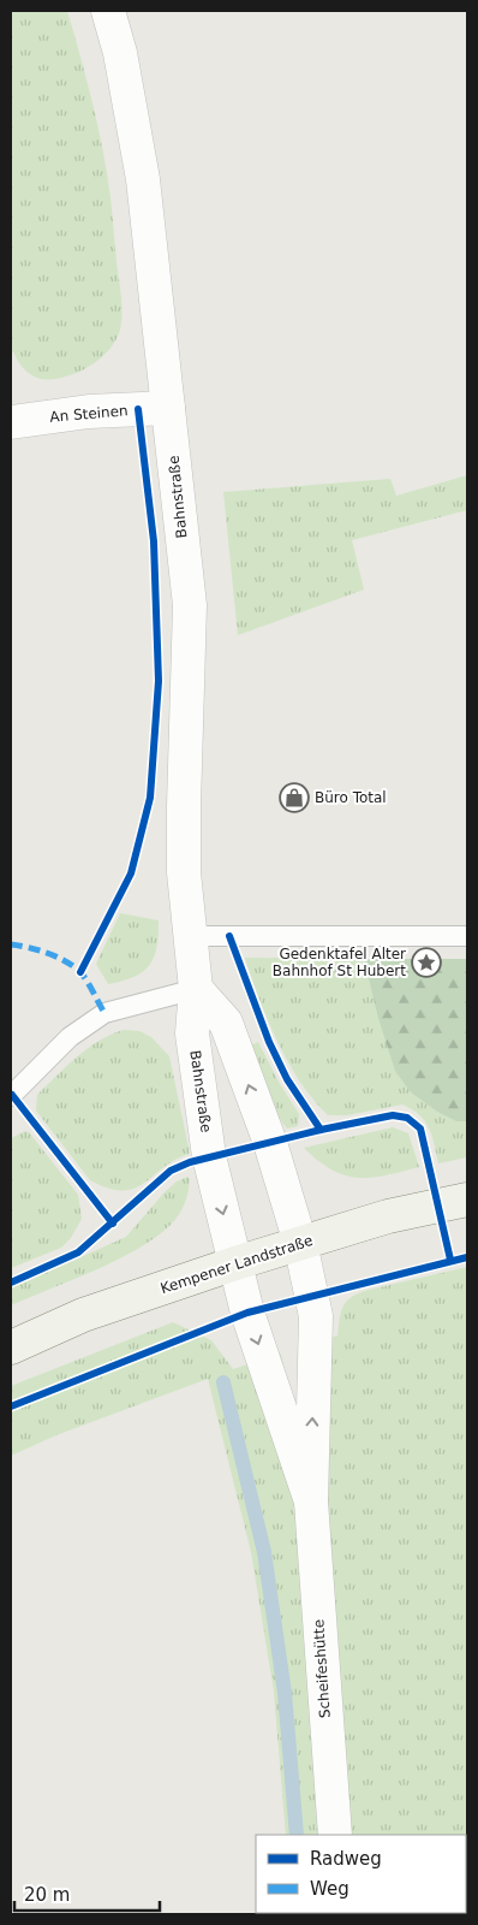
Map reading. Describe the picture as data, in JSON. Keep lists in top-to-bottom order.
{
  "streets": {
    "street": [
      "An Steinen",
      "Bahnstraße",
      "Kempener Landstraße",
      "Scheifeshütte"
    ]
  },
  "crossings": [
    ["An Steinen", "Bahnstraße"],
    ["Bahnstraße", "Kempener Landstraße"],
    ["Bahnstraße", "Scheifeshütte"],
    ["Kempener Landstraße", "Scheifeshütte"]
  ],
  "places": {
    "shop": ["Büro Total"],
    "place": ["Gedenktafel Alter Bahnhof St Hubert"]
  },
  "legend": ["Radweg", "Weg"],
  "scale_bar": "20 m"
}
